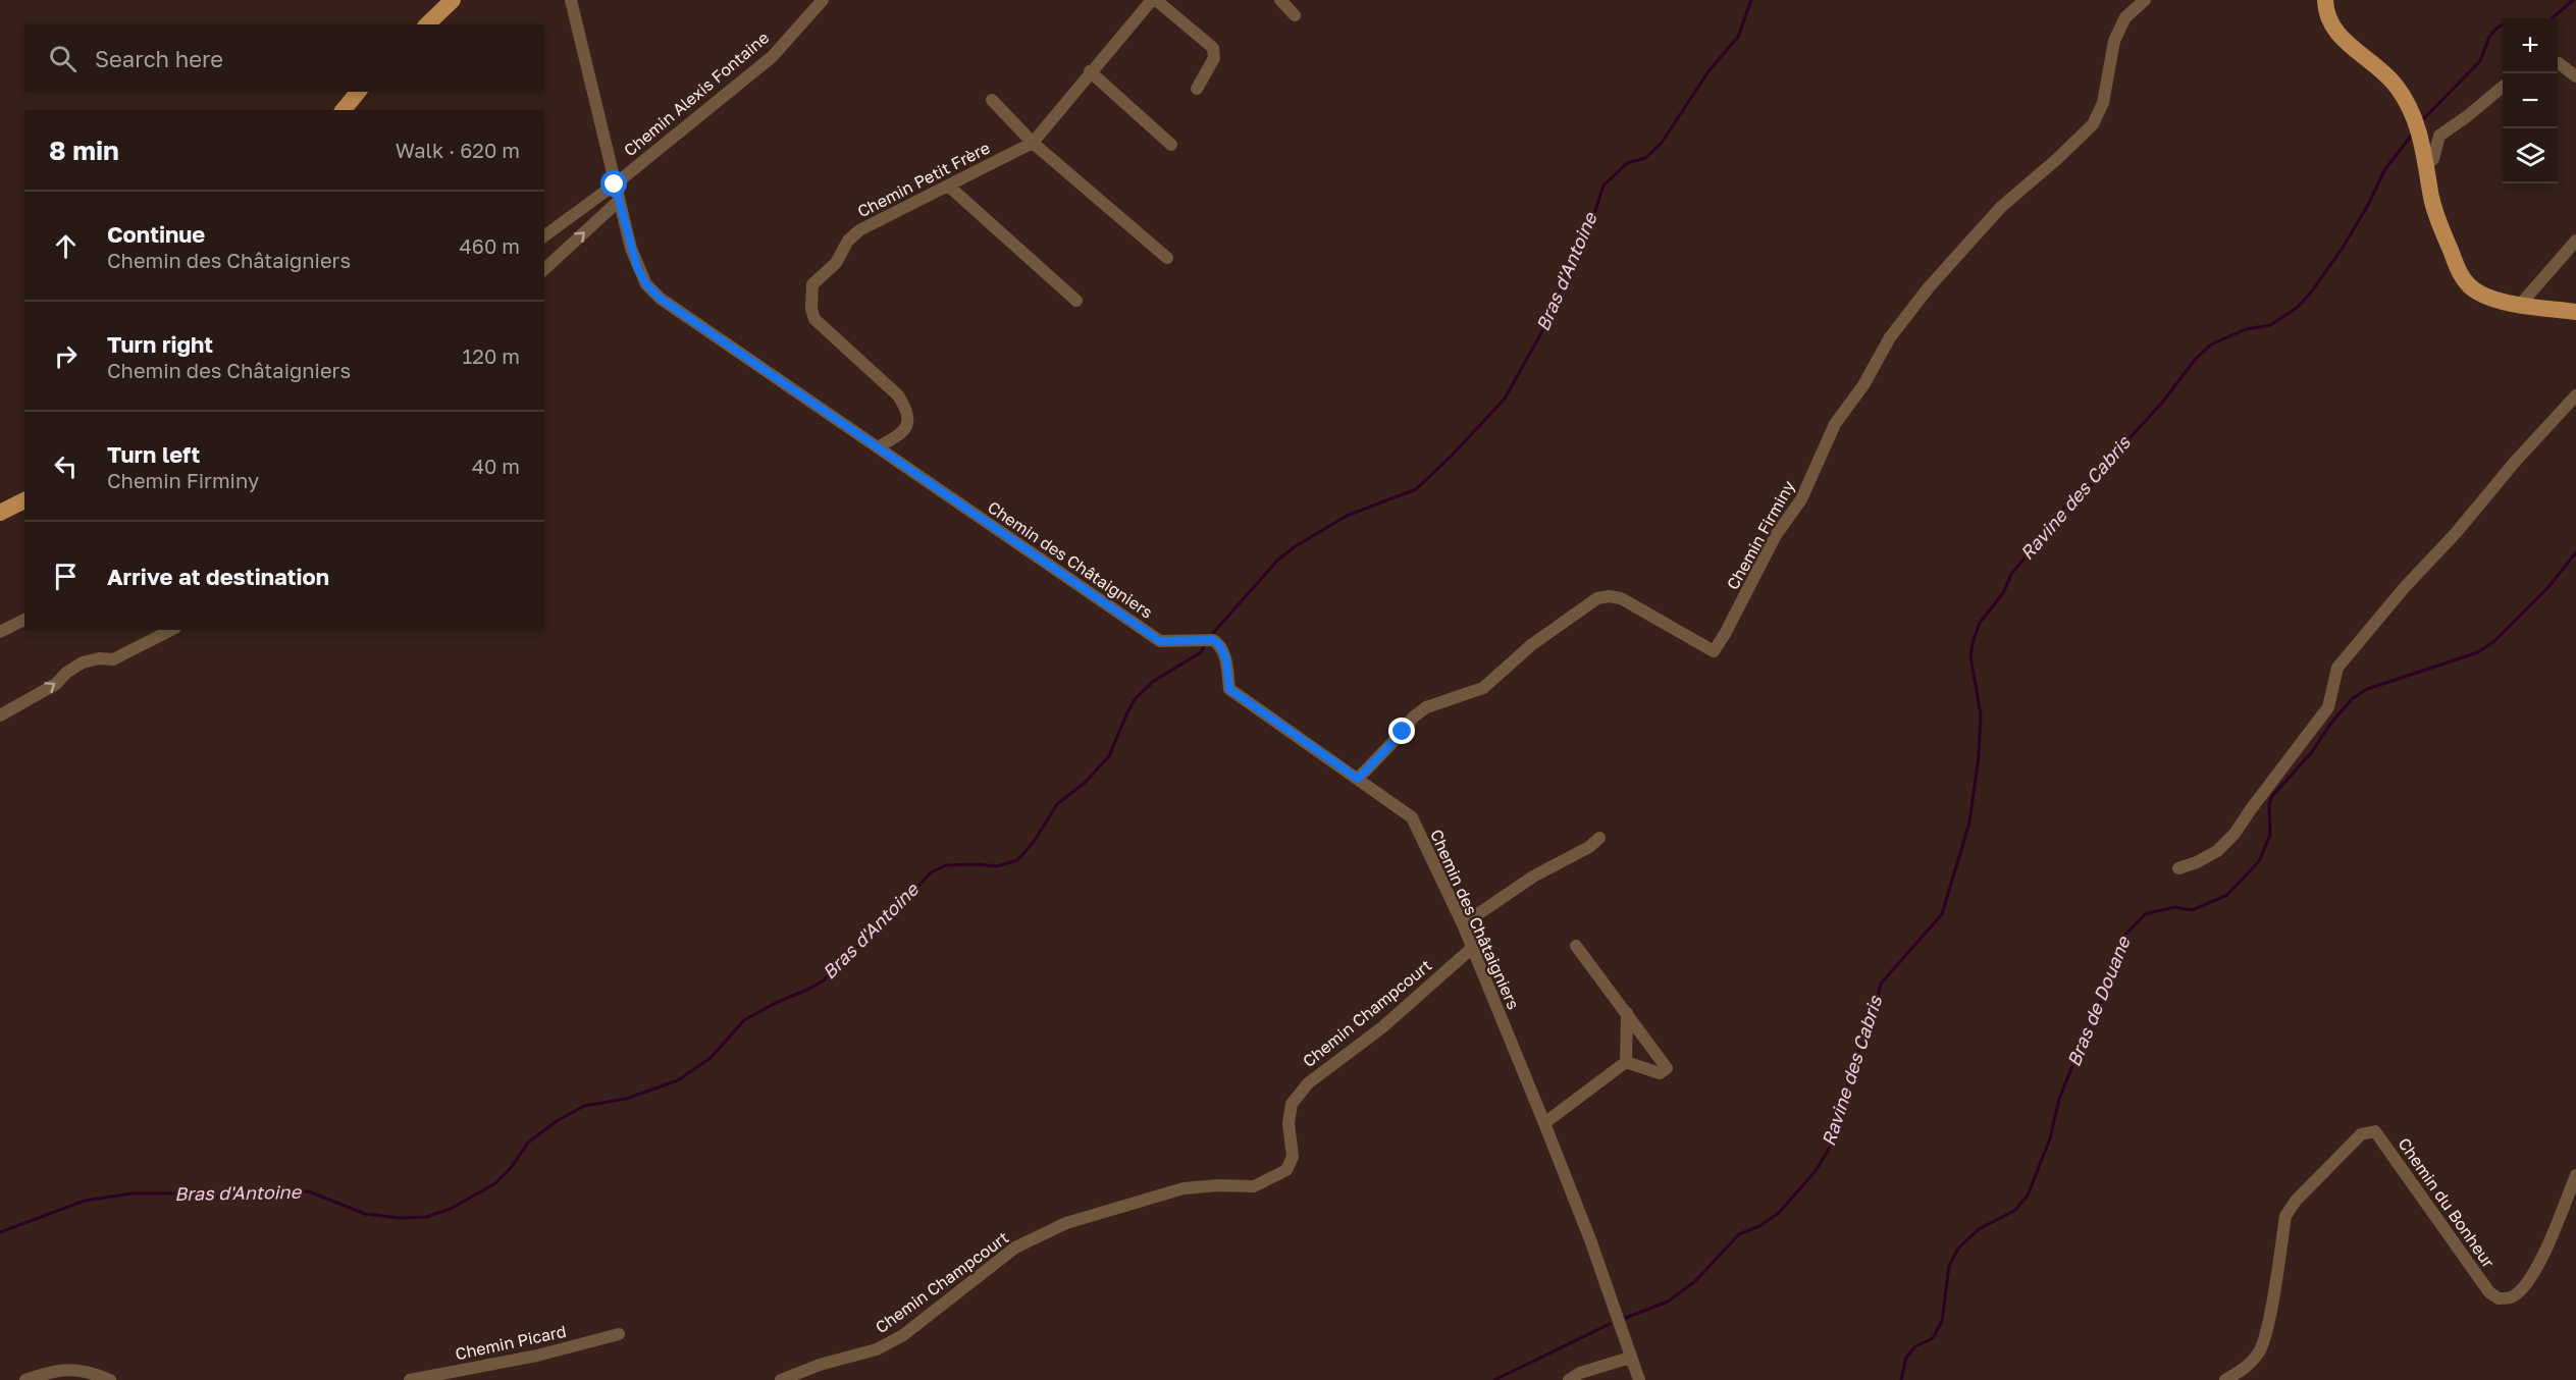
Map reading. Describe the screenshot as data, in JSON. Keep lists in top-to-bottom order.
{
  "streets": {
    "street": [
      "Chemin Alexis Fontaine",
      "Chemin Petit Frère",
      "Chemin Firminy",
      "Chemin des Châtaigniers",
      "Chemin Champcourt",
      "Chemin du Bonheur",
      "Chemin Picard"
    ]
  },
  "crossings": [
    ["Chemin Alexis Fontaine", "Chemin des Châtaigniers"],
    ["Chemin Petit Frère", "Chemin des Châtaigniers"],
    ["Chemin Firminy", "Chemin des Châtaigniers"],
    ["Chemin des Châtaigniers", "Chemin Champcourt"]
  ],
  "water": ["Bras d'Antoine", "Ravine des Cabris", "Bras de Douane"],
  "page": {
    "map_buttons": ["+", "−"],
    "search": "Search here",
    "heading": ["8 min", "Walk · 620 m"],
    "list": [
      ["Continue", "Chemin des Châtaigniers", "460 m"],
      ["Turn right", "Chemin des Châtaigniers", "120 m"],
      ["Turn left", "Chemin Firminy", "40 m"],
      "Arrive at destination"
    ]
  }
}
